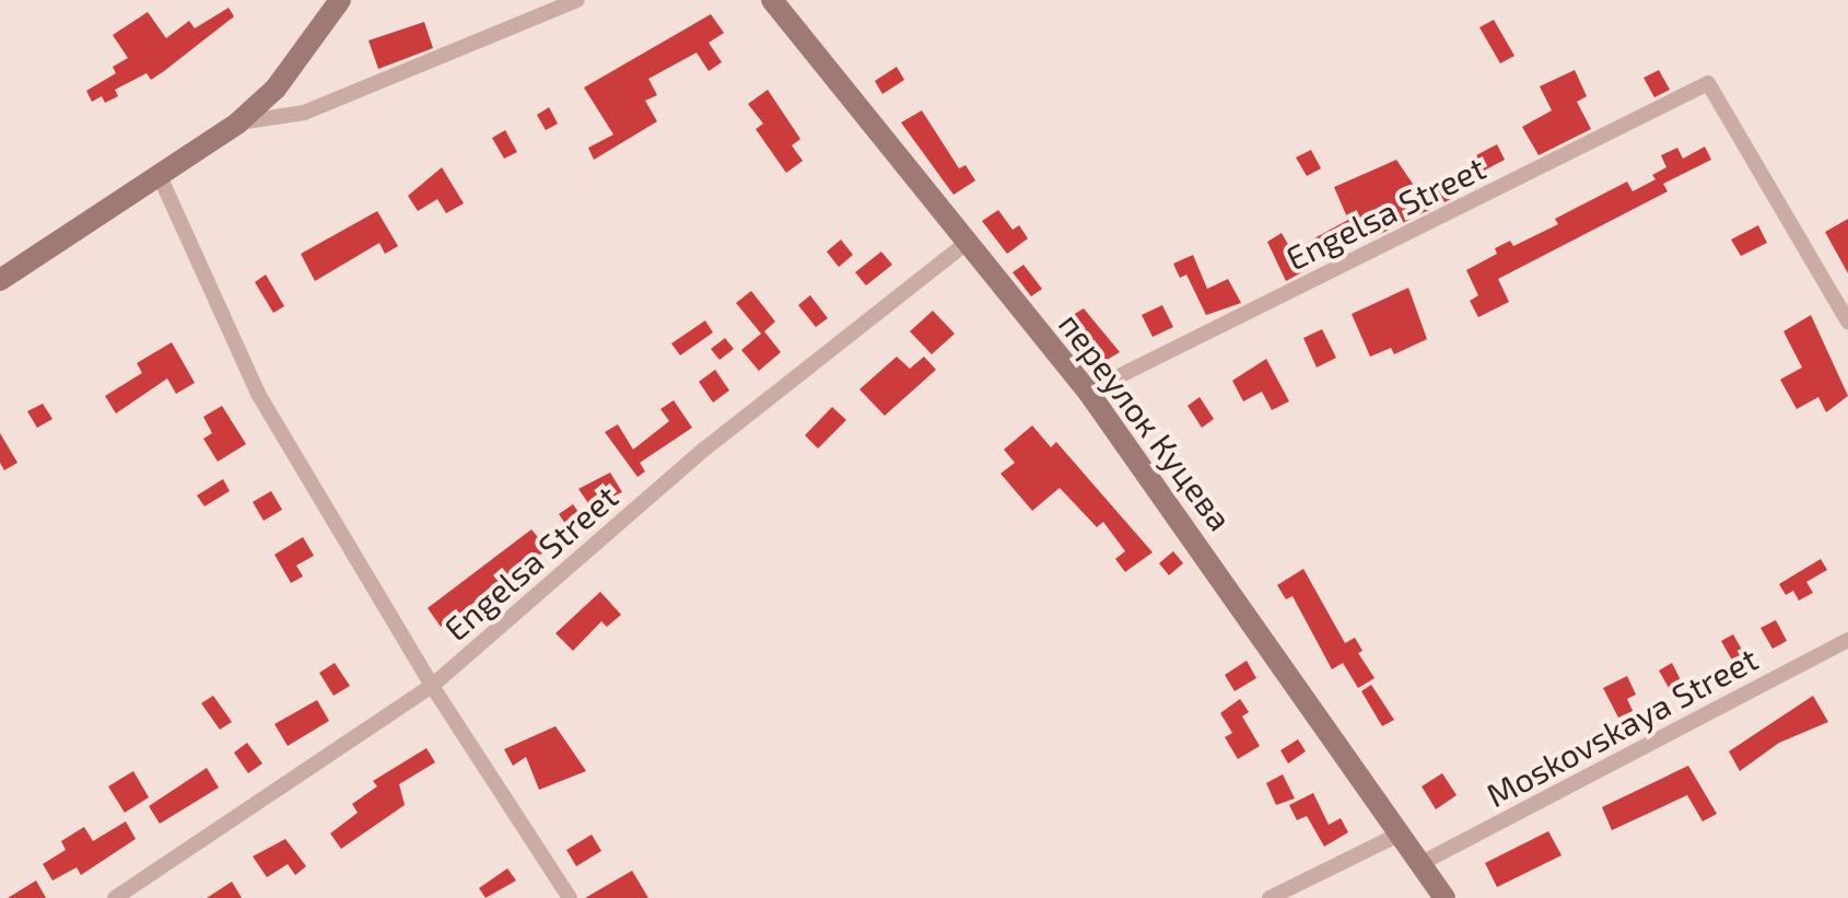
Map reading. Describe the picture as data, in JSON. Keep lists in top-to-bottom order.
{
  "streets": {
    "street": ["Engelsa Street", "переулок Куцева", "Moskovskaya Street"]
  },
  "crossings": [
    ["Engelsa Street", "переулок Куцева"],
    ["переулок Куцева", "Moskovskaya Street"]
  ]
}
